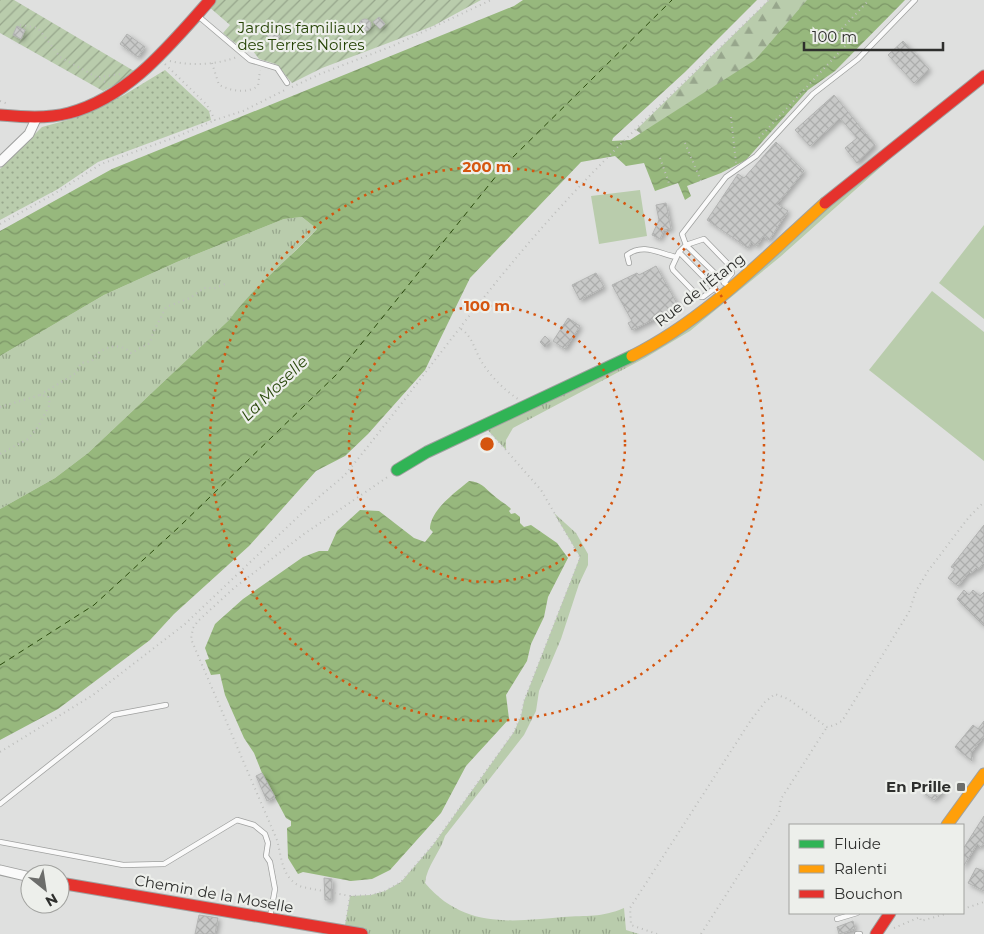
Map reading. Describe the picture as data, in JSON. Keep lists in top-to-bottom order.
{
  "streets": {
    "street": ["Rue de l'Étang", "Chemin de la Moselle"]
  },
  "water": ["La Moselle"],
  "parks": ["Jardins familiaux des Terres Noires"],
  "places": {
    "transit": ["En Prille"]
  },
  "legend": ["Fluide", "Ralenti", "Bouchon"],
  "scale_bar": "100 m",
  "north": "bottom right",
  "rings": ["200 m", "100 m"]
}
